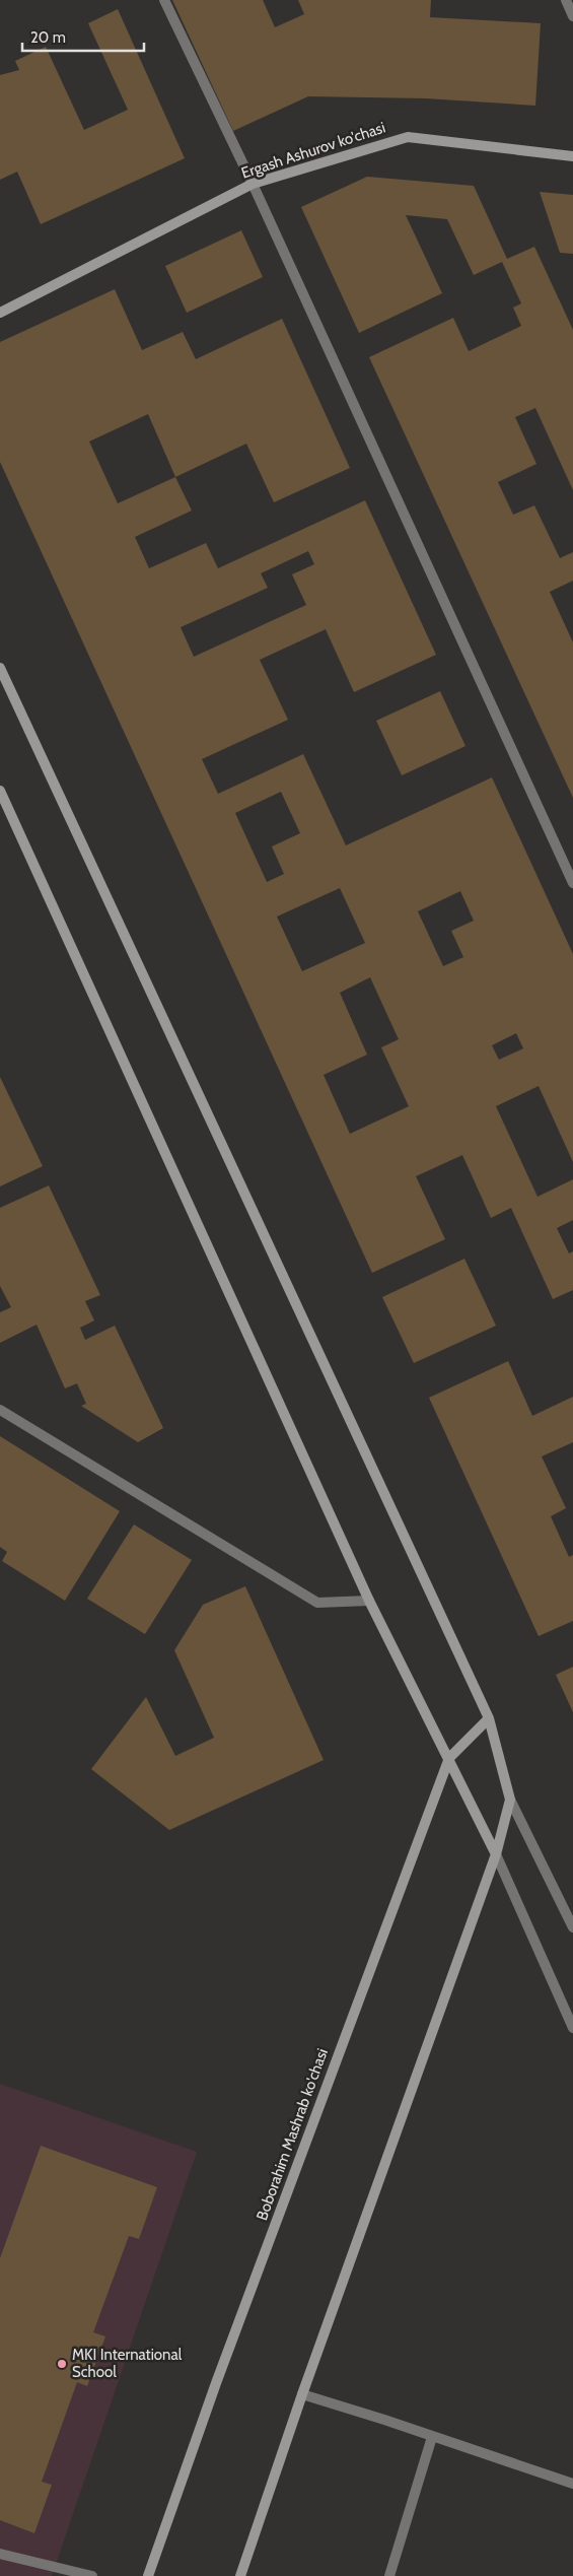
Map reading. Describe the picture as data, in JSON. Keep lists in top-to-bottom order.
{
  "streets": {
    "main road": ["Ergash Ashurov ko'chasi", "Boborahim Mashrab ko'chasi"]
  },
  "places": ["MKI International School"],
  "scale_bar": "20 m"
}
